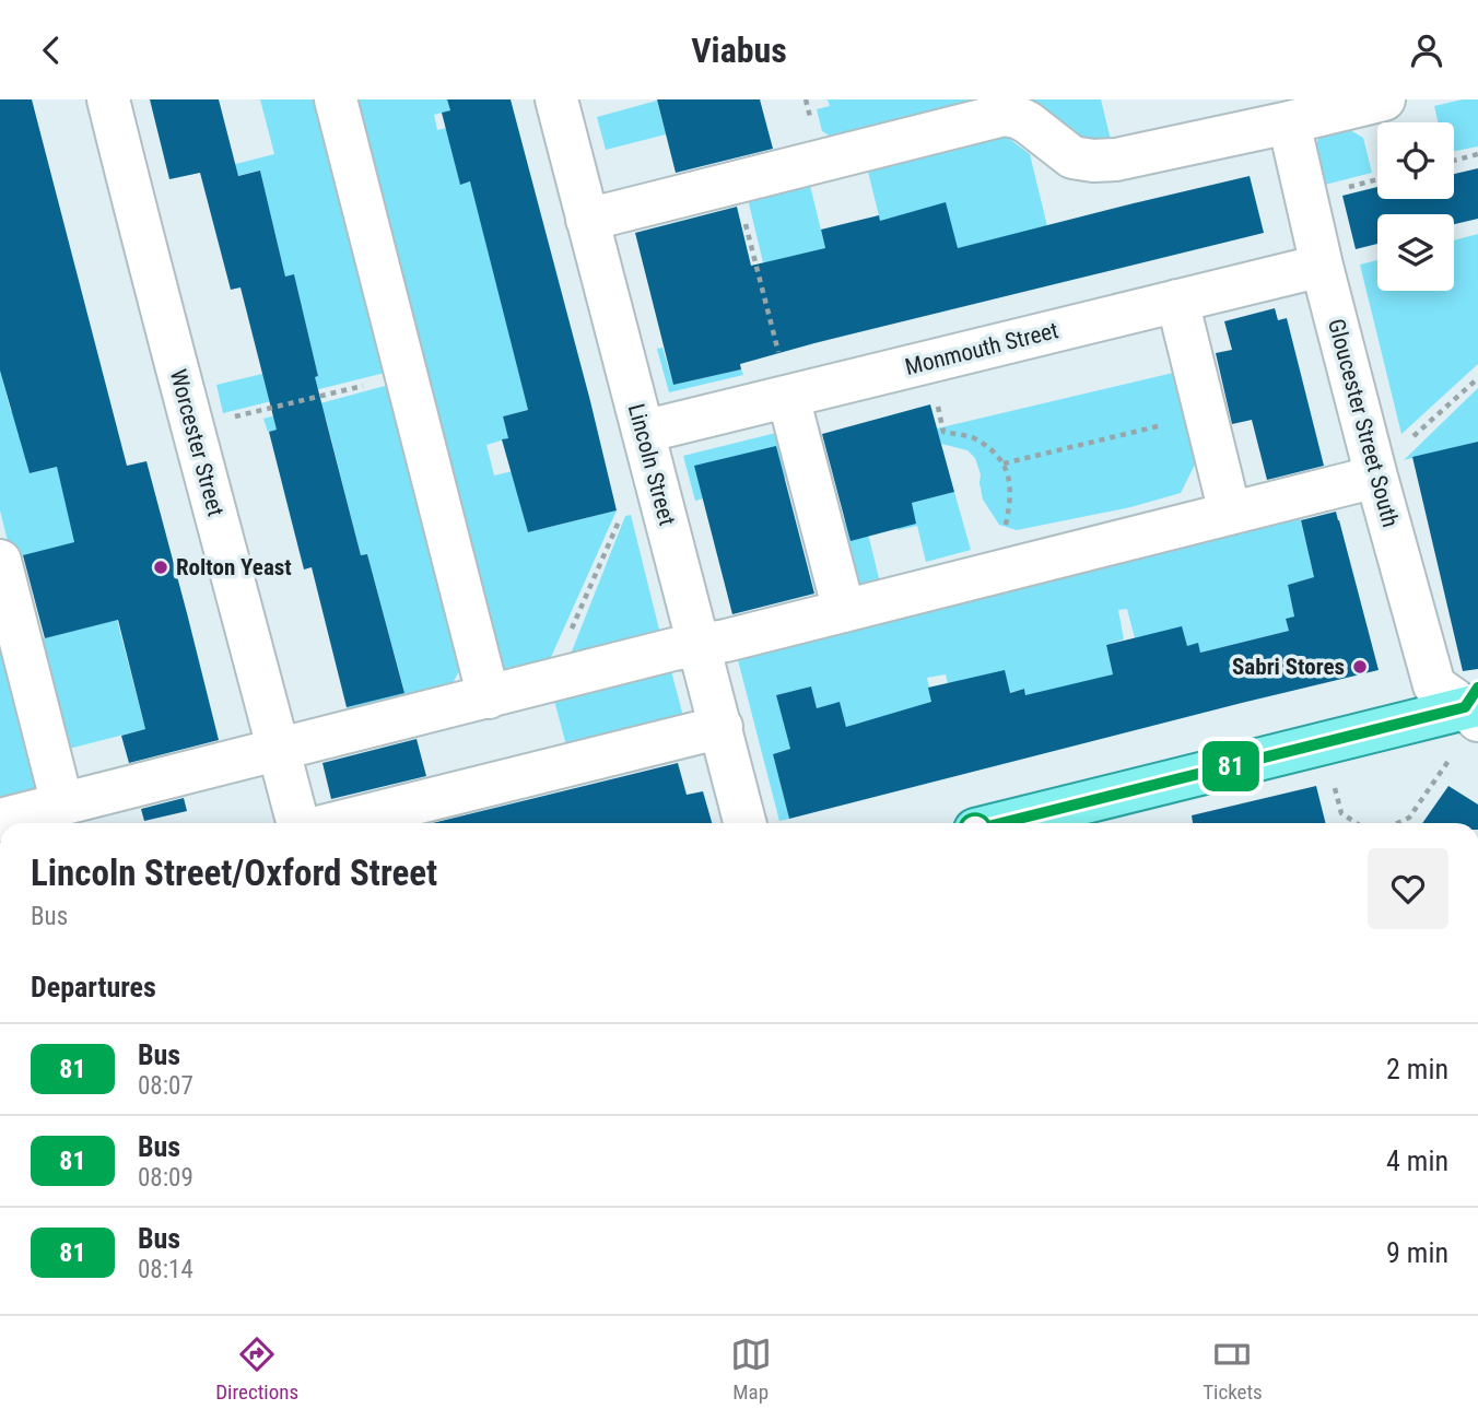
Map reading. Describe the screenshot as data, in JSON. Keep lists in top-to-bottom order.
{
  "streets": {
    "street": [
      "Monmouth Street",
      "Gloucester Street South",
      "Worcester Street",
      "Lincoln Street"
    ]
  },
  "crossings": [
    ["Monmouth Street", "Gloucester Street South"],
    ["Monmouth Street", "Lincoln Street"]
  ],
  "places": ["Rolton Yeast", "Sabri Stores"],
  "lines": ["bus line 81"],
  "page": {
    "header": "Viabus",
    "on_map": "81",
    "heading": [
      ["Lincoln Street/Oxford Street", "Bus"],
      "Departures"
    ],
    "list": [
      {
        "mark": "81",
        "name": "Bus",
        "note": "08:07",
        "value": "2 min"
      },
      {
        "mark": "81",
        "name": "Bus",
        "note": "08:09",
        "value": "4 min"
      },
      {
        "mark": "81",
        "name": "Bus",
        "note": "08:14",
        "value": "9 min"
      }
    ],
    "tabs": ["Directions", "Map", "Tickets"]
  }
}
